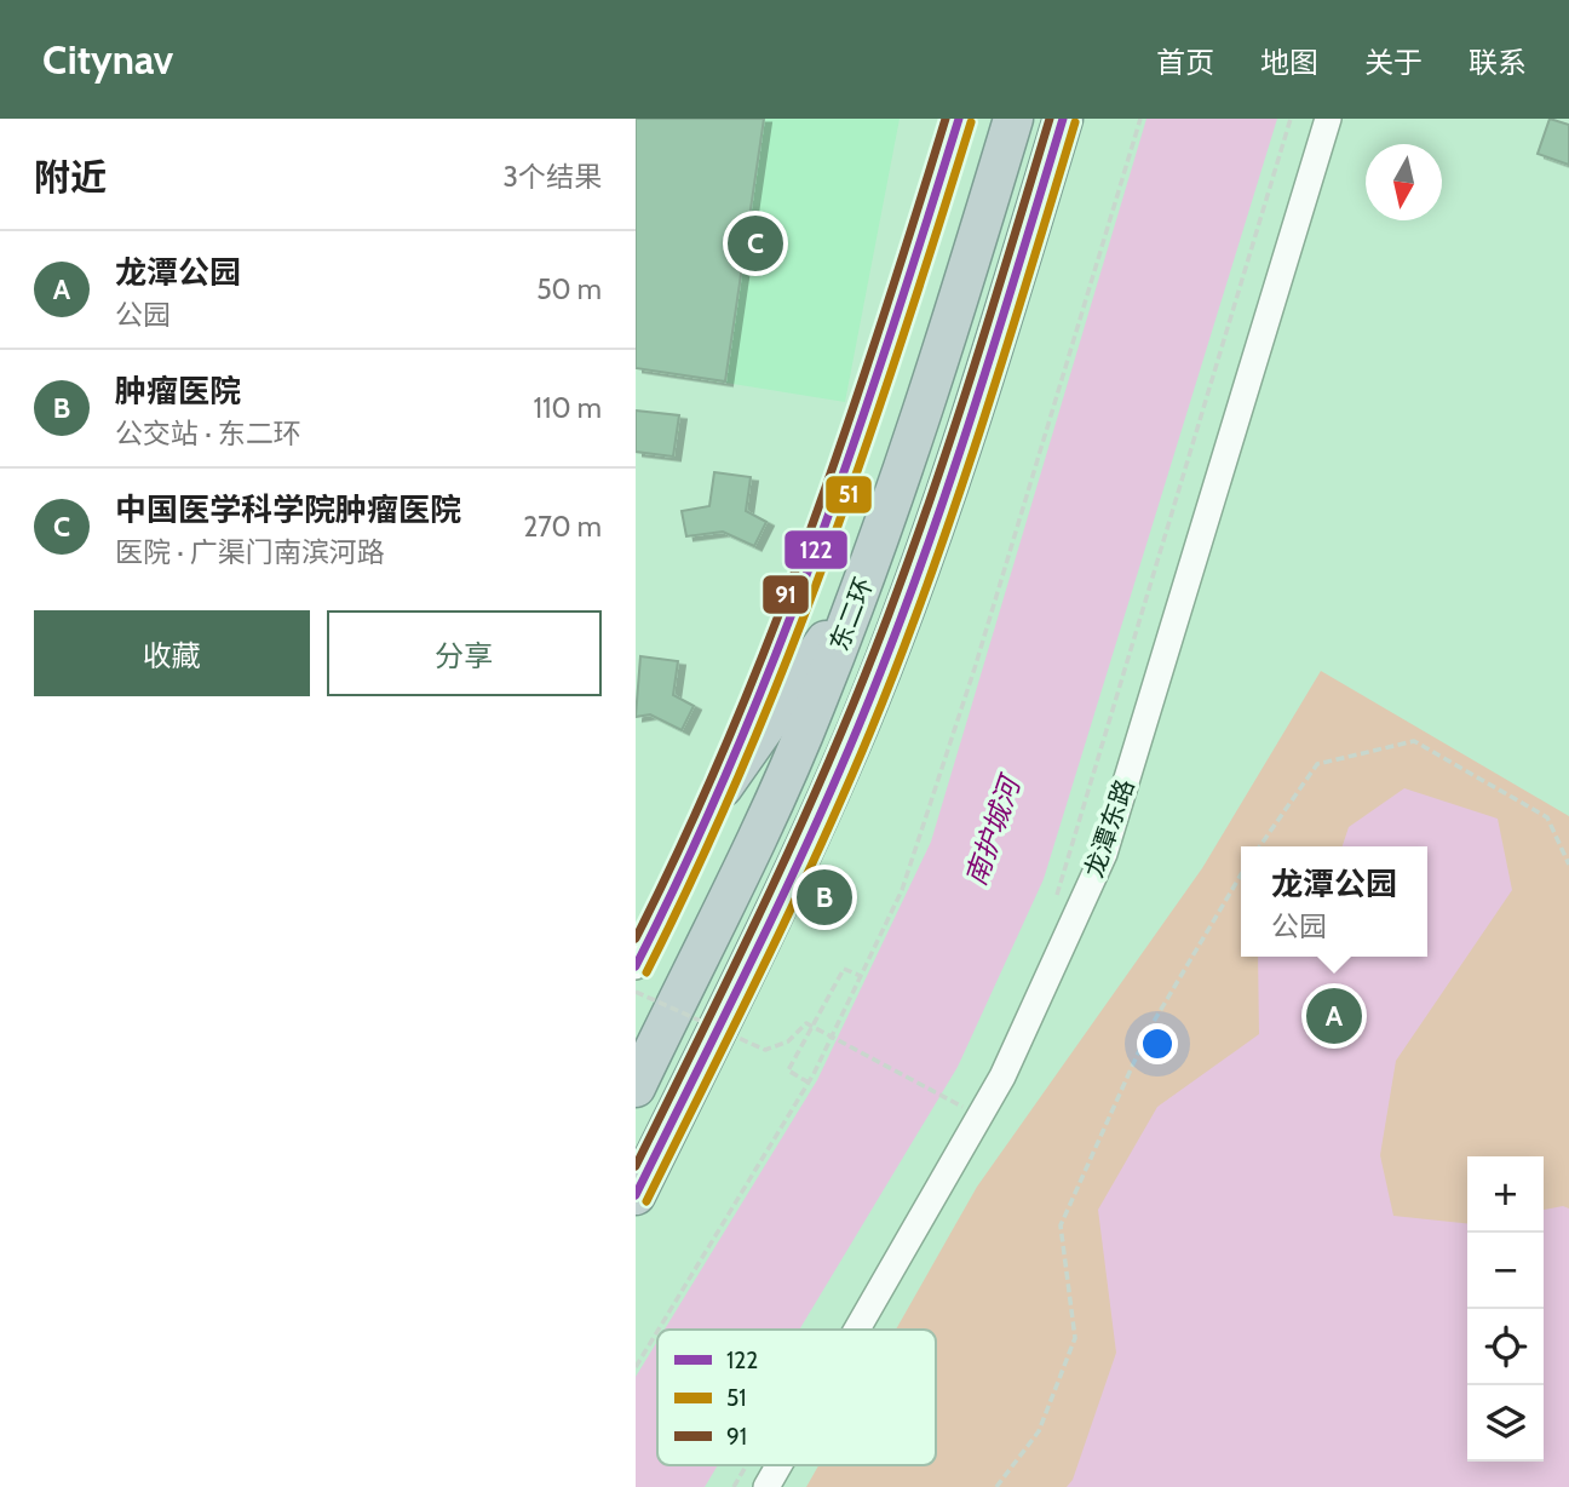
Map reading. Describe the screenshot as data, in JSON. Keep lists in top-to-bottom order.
{
  "streets": {
    "highway": ["东二环"],
    "street": ["龙潭东路"]
  },
  "water": ["南护城河"],
  "lines": ["transit line 122", "transit line 91", "transit line 51"],
  "legend": ["122", "51", "91"],
  "north": "bottom",
  "page": {
    "header": "Citynav",
    "nav": [
      "首页",
      "地图",
      "关于",
      "联系"
    ],
    "heading": ["附近", "3个结果"],
    "pins": ["C", "B", "A"],
    "list": [
      {
        "mark": "A",
        "name": "龙潭公园",
        "note": "公园",
        "value": "50 m"
      },
      {
        "mark": "B",
        "name": "肿瘤医院",
        "note": "公交站 · 东二环",
        "value": "110 m"
      },
      {
        "mark": "C",
        "name": "中国医学科学院肿瘤医院",
        "note": "医院 · 广渠门南滨河路",
        "value": "270 m"
      }
    ],
    "buttons": ["收藏", "分享"],
    "popup": ["龙潭公园", "公园"],
    "map_buttons": ["+", "−"]
  }
}
